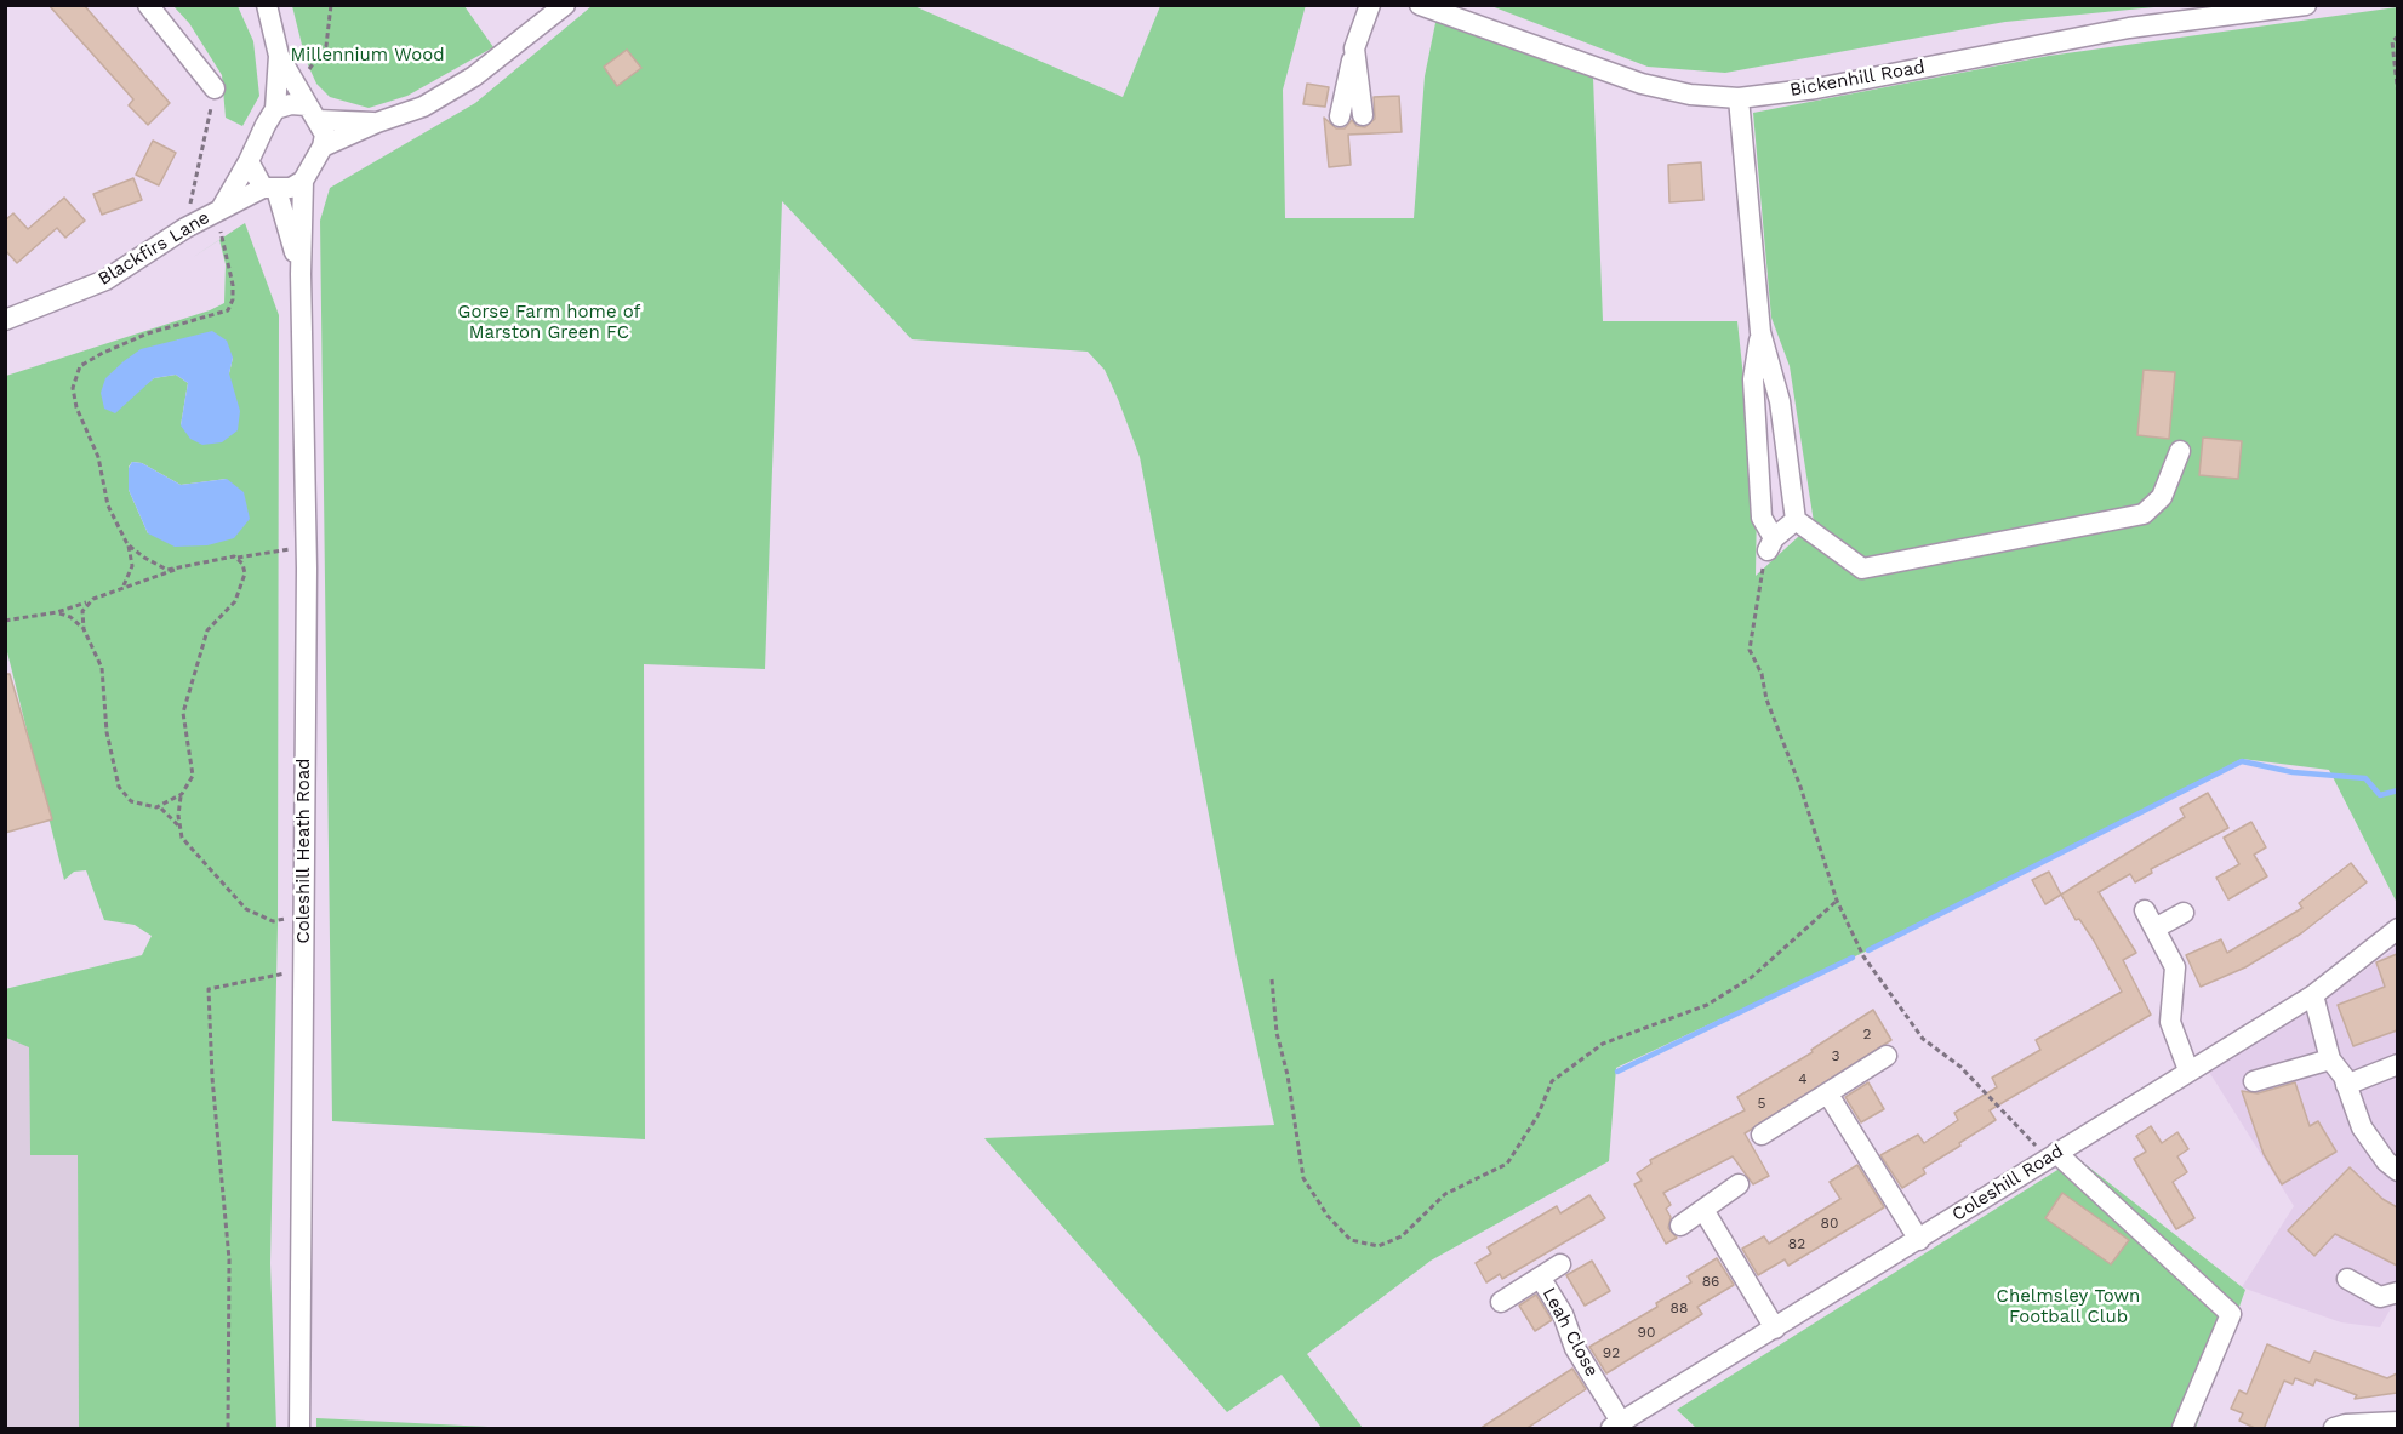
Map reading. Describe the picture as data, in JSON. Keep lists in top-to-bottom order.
{
  "streets": {
    "street": [
      "Bickenhill Road",
      "Blackfirs Lane",
      "Coleshill Heath Road",
      "Coleshill Road",
      "Leah Close"
    ]
  },
  "crossings": [
    ["Blackfirs Lane", "Coleshill Heath Road"],
    ["Coleshill Road", "Leah Close"]
  ],
  "parks": ["Millennium Wood", "Gorse Farm home of Marston Green FC", "Chelmsley Town Football Club"],
  "house_numbers": [
    "2",
    "3",
    "4",
    "5",
    "80",
    "82",
    "86",
    "88",
    "90",
    "92"
  ]
}
